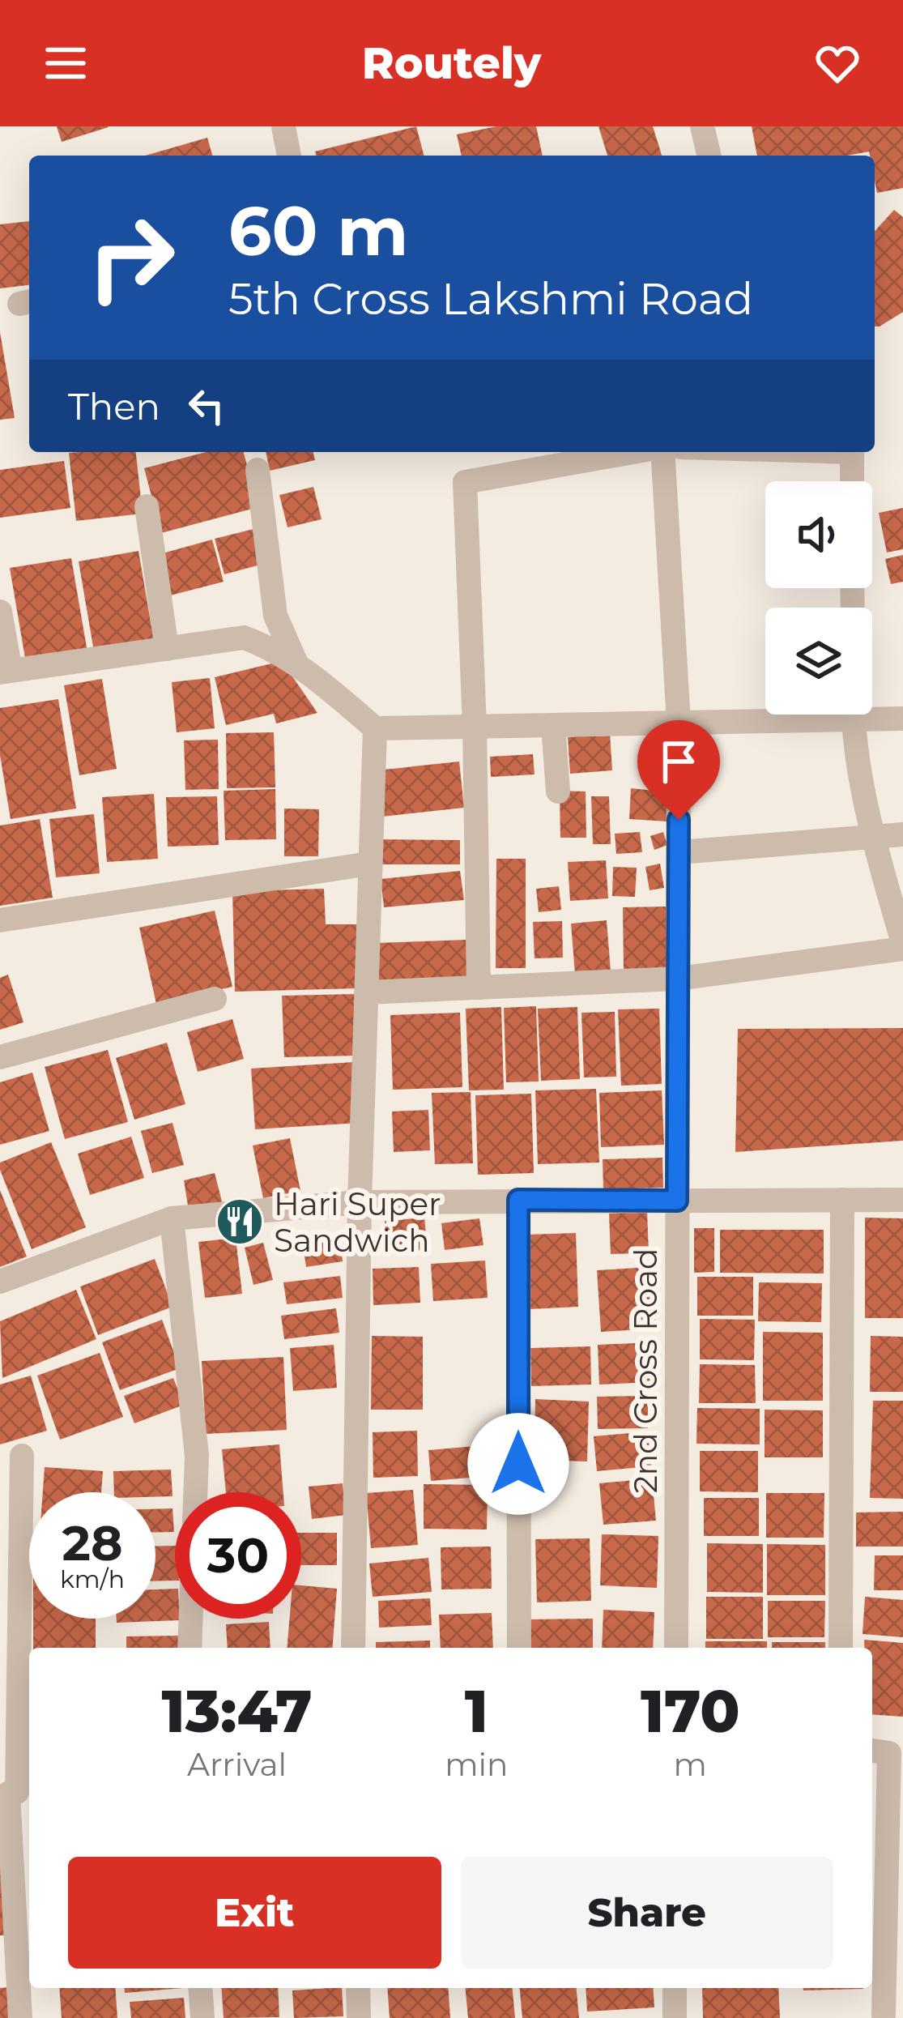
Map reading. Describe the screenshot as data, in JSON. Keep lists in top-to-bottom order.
{
  "streets": {
    "street": ["2nd Cross Road"]
  },
  "places": {
    "restaurant": ["Hari Super Sandwich"]
  },
  "page": {
    "header": "Routely",
    "turn": ["60 m", "5th Cross Lakshmi Road"],
    "then": "Then",
    "speed": "28 km/h",
    "limit": "30",
    "eta": [
      "13:47",
      "Arrival",
      "1",
      "min",
      "170",
      "m"
    ],
    "buttons": ["Exit", "Share"]
  }
}
